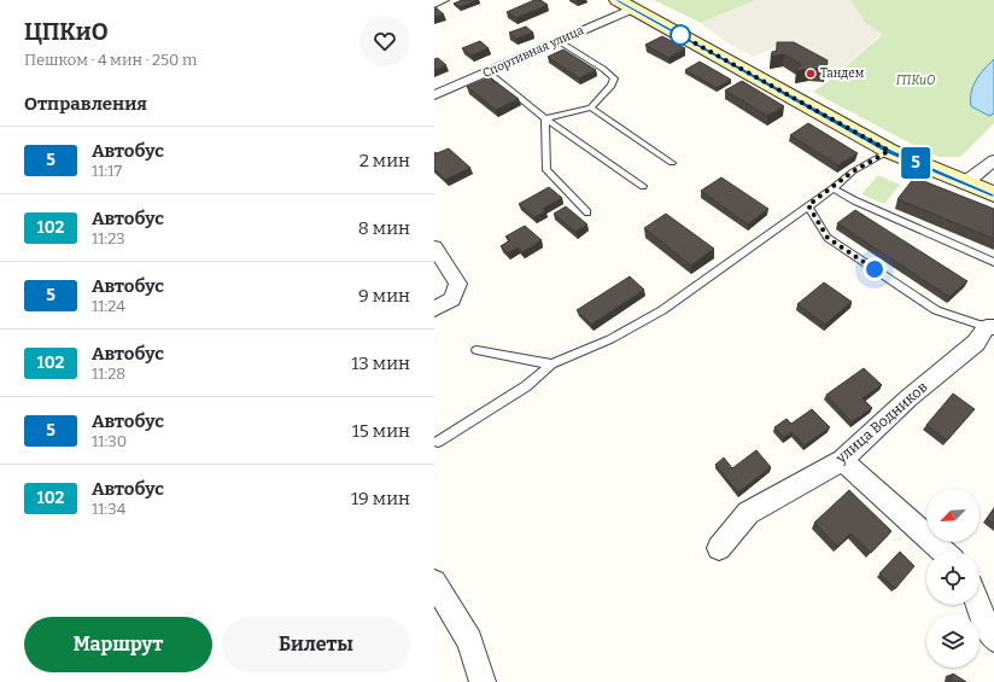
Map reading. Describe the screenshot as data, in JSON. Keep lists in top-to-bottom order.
{
  "streets": {
    "street": ["Спортивная улица", "улица Водников"]
  },
  "parks": ["ГПКиО"],
  "places": ["Тандем"],
  "lines": ["bus line 5"],
  "north": "bottom left",
  "page": {
    "heading": [
      ["ЦПКиО", "Пешком · 4 мин · 250 m"],
      "Отправления"
    ],
    "on_map": "5",
    "list": [
      {
        "mark": "5",
        "name": "Автобус",
        "note": "11:17",
        "value": "2 мин"
      },
      {
        "mark": "102",
        "name": "Автобус",
        "note": "11:23",
        "value": "8 мин"
      },
      {
        "mark": "5",
        "name": "Автобус",
        "note": "11:24",
        "value": "9 мин"
      },
      {
        "mark": "102",
        "name": "Автобус",
        "note": "11:28",
        "value": "13 мин"
      },
      {
        "mark": "5",
        "name": "Автобус",
        "note": "11:30",
        "value": "15 мин"
      },
      {
        "mark": "102",
        "name": "Автобус",
        "note": "11:34",
        "value": "19 мин"
      }
    ],
    "buttons": ["Маршрут", "Билеты"]
  }
}
